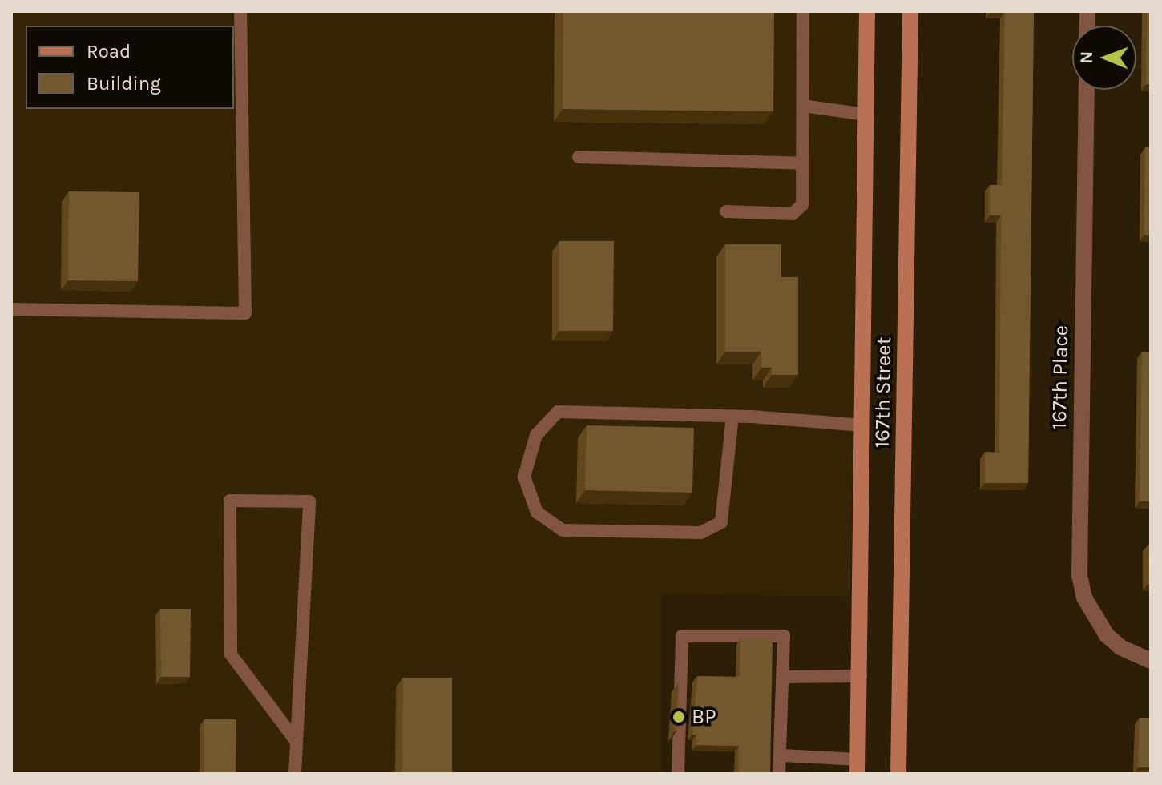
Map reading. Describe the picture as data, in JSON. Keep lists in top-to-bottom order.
{
  "streets": {
    "main road": ["167th Street"],
    "street": ["167th Place"]
  },
  "places": ["BP"],
  "legend": ["Road", "Building"],
  "north": "left"
}
